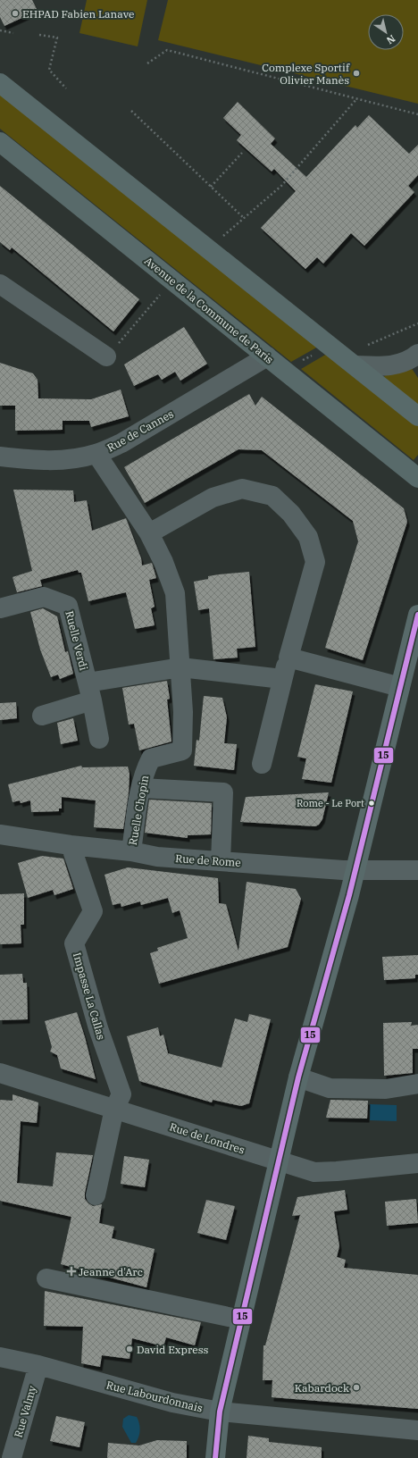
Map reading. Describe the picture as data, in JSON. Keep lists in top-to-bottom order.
{
  "streets": {
    "main road": ["Avenue de la Commune de Paris"],
    "street": [
      "Rue de Cannes",
      "Ruelle Verdi",
      "Ruelle Chopin",
      "Rue de Rome",
      "Impasse La Callas",
      "Rue de Londres",
      "Rue Labourdonnais",
      "Rue Valmy"
    ]
  },
  "crossings": [
    ["Avenue de la Commune de Paris", "Rue de Cannes"],
    ["Ruelle Verdi", "Ruelle Chopin"],
    ["Ruelle Chopin", "Rue de Rome"],
    ["Rue de Rome", "Impasse La Callas"],
    ["Impasse La Callas", "Rue de Londres"],
    ["Rue Labourdonnais", "Rue Valmy"]
  ],
  "places": {
    "other": [
      "EHPAD Fabien Lanave",
      "Complexe Sportif Olivier Manès",
      "Rome - Le Port",
      "David Express",
      "Kabardock"
    ],
    "health": ["Jeanne d'Arc"]
  },
  "lines": ["transit line 15"],
  "north": "bottom right"
}
